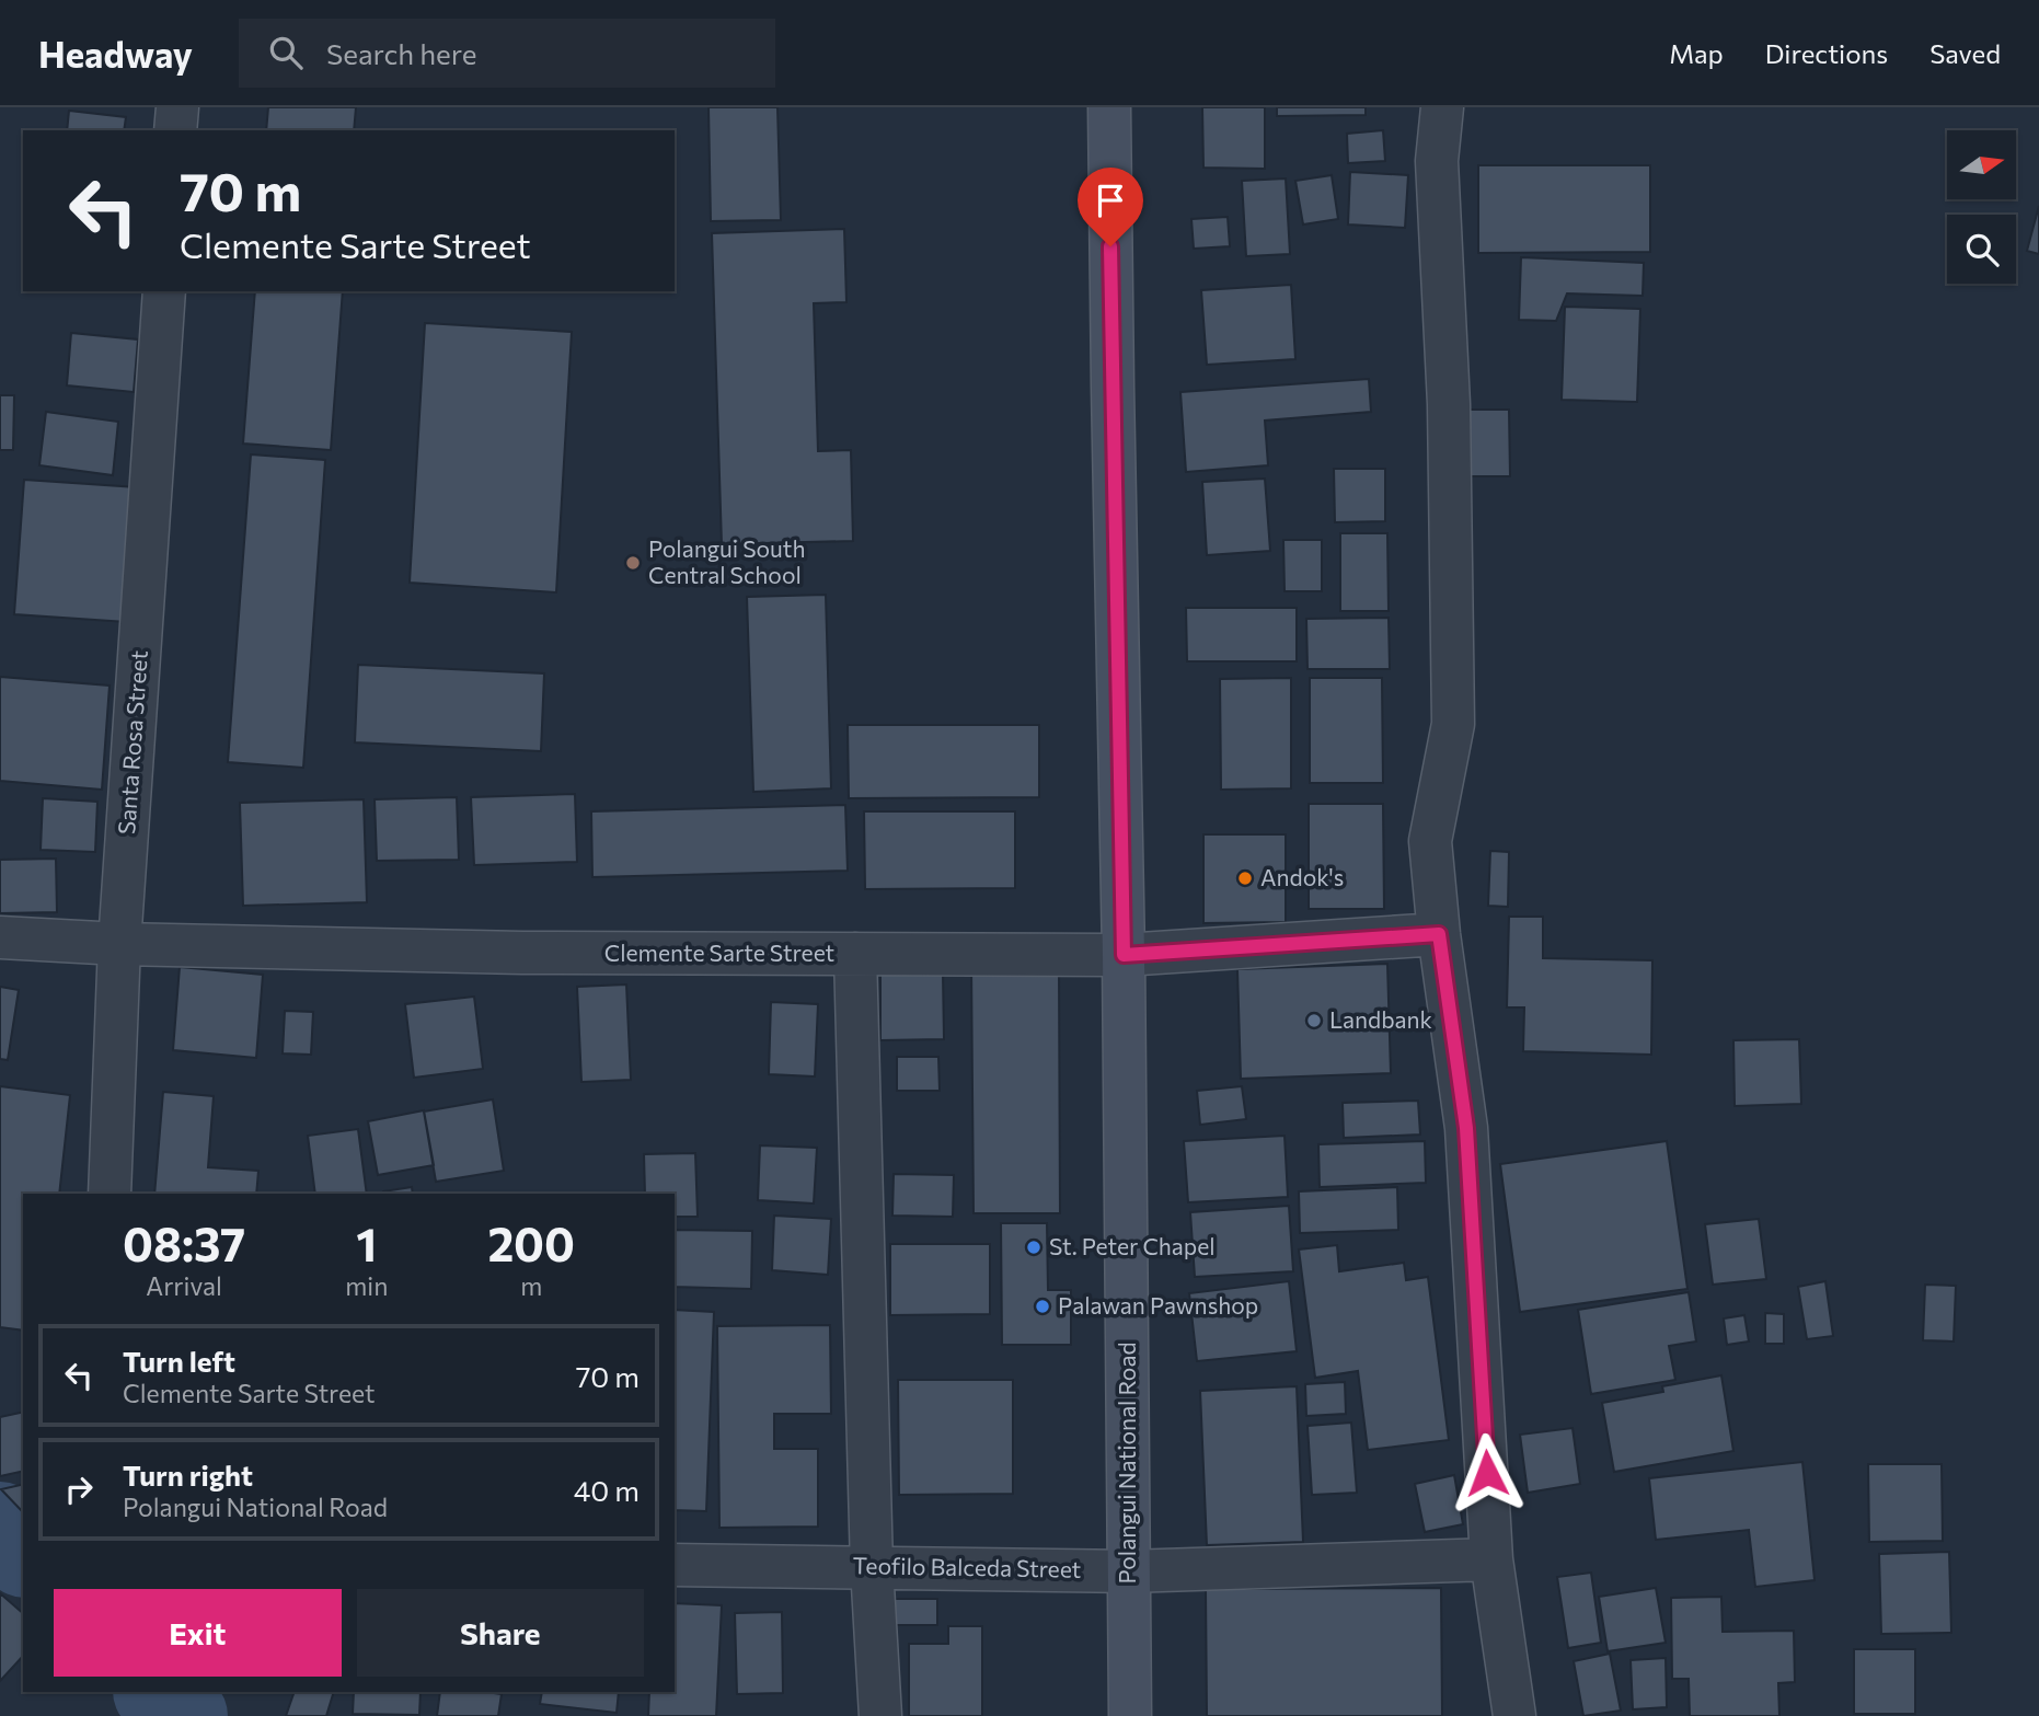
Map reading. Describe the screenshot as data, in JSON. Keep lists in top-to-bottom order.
{
  "streets": {
    "main road": ["Polangui National Road"],
    "street": ["Santa Rosa Street", "Clemente Sarte Street", "Teofilo Balceda Street"]
  },
  "crossings": [
    ["Santa Rosa Street", "Clemente Sarte Street"],
    ["Clemente Sarte Street", "Polangui National Road"],
    ["Polangui National Road", "Teofilo Balceda Street"]
  ],
  "places": [
    "Polangui South Central School",
    "Andok's",
    "Landbank",
    "St. Peter Chapel",
    "Palawan Pawnshop"
  ],
  "north": "right",
  "page": {
    "header": "Headway",
    "search": "Search here",
    "nav": ["Map", "Directions", "Saved"],
    "turn": ["70 m", "Clemente Sarte Street"],
    "eta": [
      "08:37",
      "Arrival",
      "1",
      "min",
      "200",
      "m"
    ],
    "list": [
      {
        "name": "Turn left",
        "note": "Clemente Sarte Street",
        "value": "70 m"
      },
      {
        "name": "Turn right",
        "note": "Polangui National Road",
        "value": "40 m"
      }
    ],
    "buttons": ["Exit", "Share"]
  }
}
